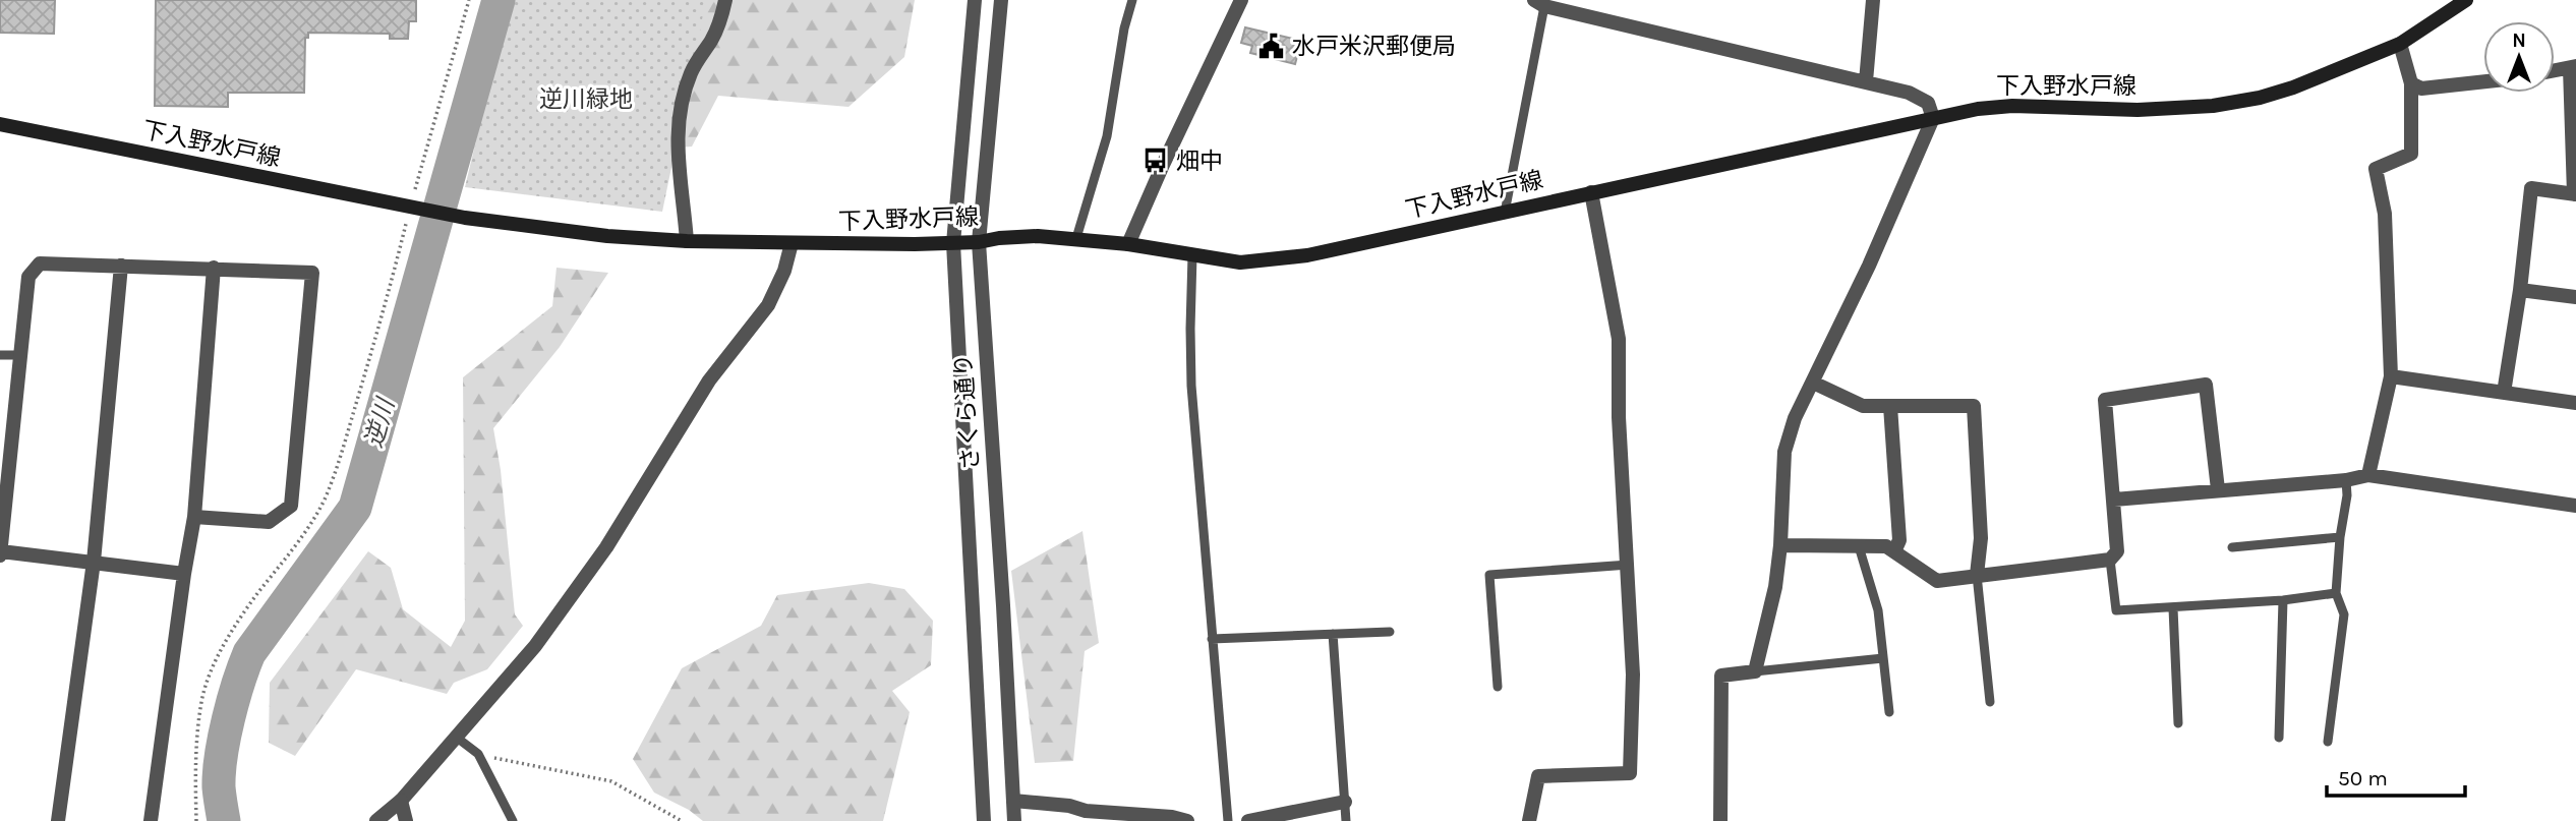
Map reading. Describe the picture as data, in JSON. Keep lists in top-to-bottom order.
{
  "streets": {
    "main road": ["下入野水戸線"],
    "street": ["さくら通り"]
  },
  "crossings": [
    ["下入野水戸線", "さくら通り"]
  ],
  "water": ["逆川"],
  "parks": ["逆川緑地"],
  "places": {
    "public building": ["水戸米沢郵便局"],
    "bus stop": ["畑中"]
  },
  "scale_bar": "50 m",
  "north": "top"
}
